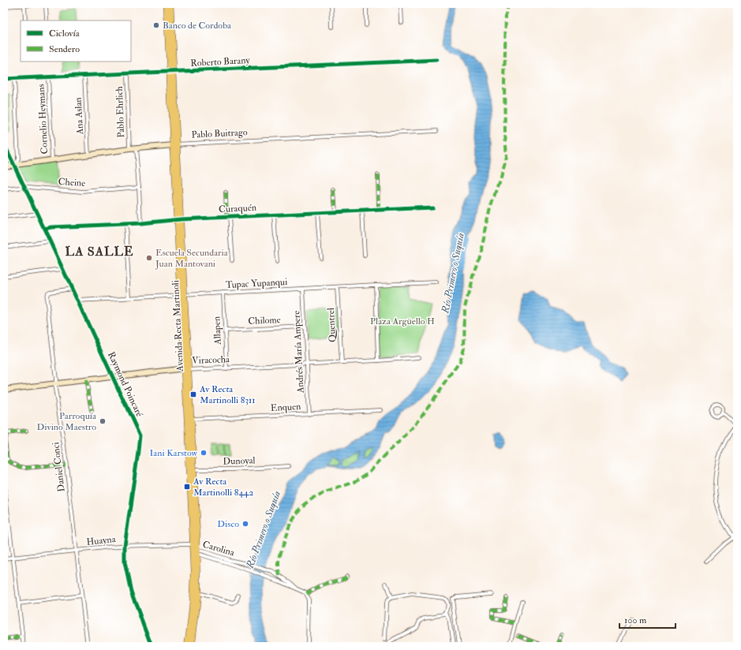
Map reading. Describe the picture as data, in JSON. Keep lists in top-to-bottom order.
{
  "streets": {
    "main road": ["Pablo Buitrago", "Avenida Recta Martinoli", "Viracocha"],
    "street": [
      "Roberto Barany",
      "Pablo Ehrlich",
      "Ana Aslan",
      "Cornelio Heymans",
      "Cheine",
      "Curaquén",
      "Tupac Yupanqui",
      "Chilome",
      "Quentrel",
      "Allapen",
      "Andrés María Ampere",
      "Raymond Poincaré",
      "Enquen",
      "Dunoyal",
      "Daniel Conci",
      "Huayna",
      "Carolina"
    ]
  },
  "crossings": [
    ["Roberto Barany", "Pablo Ehrlich"],
    ["Roberto Barany", "Ana Aslan"],
    ["Roberto Barany", "Cornelio Heymans"],
    ["Roberto Barany", "Avenida Recta Martinoli"],
    ["Pablo Ehrlich", "Pablo Buitrago"],
    ["Ana Aslan", "Pablo Buitrago"],
    ["Cornelio Heymans", "Pablo Buitrago"],
    ["Pablo Buitrago", "Avenida Recta Martinoli"],
    ["Pablo Buitrago", "Raymond Poincaré"],
    ["Cheine", "Raymond Poincaré"],
    ["Curaquén", "Avenida Recta Martinoli"],
    ["Curaquén", "Raymond Poincaré"],
    ["Tupac Yupanqui", "Quentrel"],
    ["Tupac Yupanqui", "Avenida Recta Martinoli"],
    ["Tupac Yupanqui", "Allapen"],
    ["Tupac Yupanqui", "Andrés María Ampere"],
    ["Tupac Yupanqui", "Raymond Poincaré"],
    ["Chilome", "Allapen"],
    ["Chilome", "Andrés María Ampere"],
    ["Quentrel", "Viracocha"],
    ["Avenida Recta Martinoli", "Viracocha"],
    ["Avenida Recta Martinoli", "Enquen"],
    ["Avenida Recta Martinoli", "Dunoyal"],
    ["Avenida Recta Martinoli", "Huayna"],
    ["Avenida Recta Martinoli", "Carolina"],
    ["Allapen", "Viracocha"],
    ["Andrés María Ampere", "Viracocha"],
    ["Andrés María Ampere", "Enquen"],
    ["Viracocha", "Raymond Poincaré"],
    ["Viracocha", "Daniel Conci"],
    ["Raymond Poincaré", "Daniel Conci"],
    ["Raymond Poincaré", "Huayna"],
    ["Daniel Conci", "Huayna"],
    ["Huayna", "Carolina"]
  ],
  "districts": ["LA SALLE"],
  "water": ["Río Primero o Suquía"],
  "parks": ["Plaza Argüello H"],
  "places": {
    "other": [
      "Banco de Cordoba",
      "Escuela Secundaria Juan Mantovani",
      "Parroquía Divino Maestro",
      "Iani Karstow",
      "Disco"
    ],
    "transit": ["Av Recta Martinolli 8311", "Av Recta Martinolli 8442"]
  },
  "legend": ["Ciclovía", "Sendero"],
  "scale_bar": "100 m"
}
